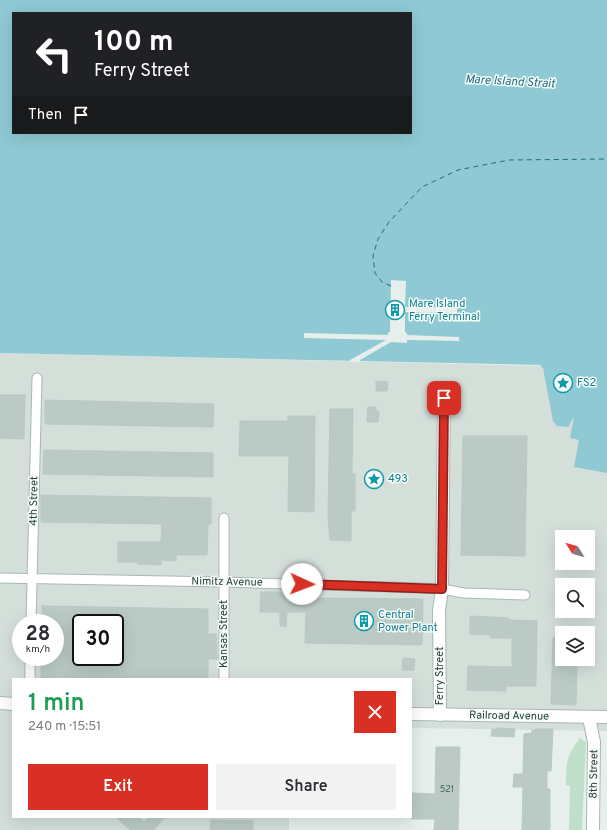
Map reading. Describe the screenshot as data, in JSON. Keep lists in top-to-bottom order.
{
  "streets": {
    "street": [
      "4th Street",
      "Nimitz Avenue",
      "Kansas Street",
      "Ferry Street",
      "Railroad Avenue",
      "8th Street"
    ]
  },
  "crossings": [
    ["4th Street", "Nimitz Avenue"],
    ["Nimitz Avenue", "Kansas Street"],
    ["Nimitz Avenue", "Ferry Street"],
    ["Ferry Street", "Railroad Avenue"],
    ["Railroad Avenue", "8th Street"]
  ],
  "water": ["Mare Island Strait"],
  "places": {
    "building": ["Mare Island Ferry Terminal", "Central Power Plant"],
    "place": ["FS2", "493"]
  },
  "house_numbers": ["521"],
  "north": "top left",
  "page": {
    "turn": ["100 m", "Ferry Street"],
    "then": "Then",
    "speed": "28 km/h",
    "limit": "30",
    "heading": ["1 min", "240 m · 15:51"],
    "buttons": ["Exit", "Share"]
  }
}
